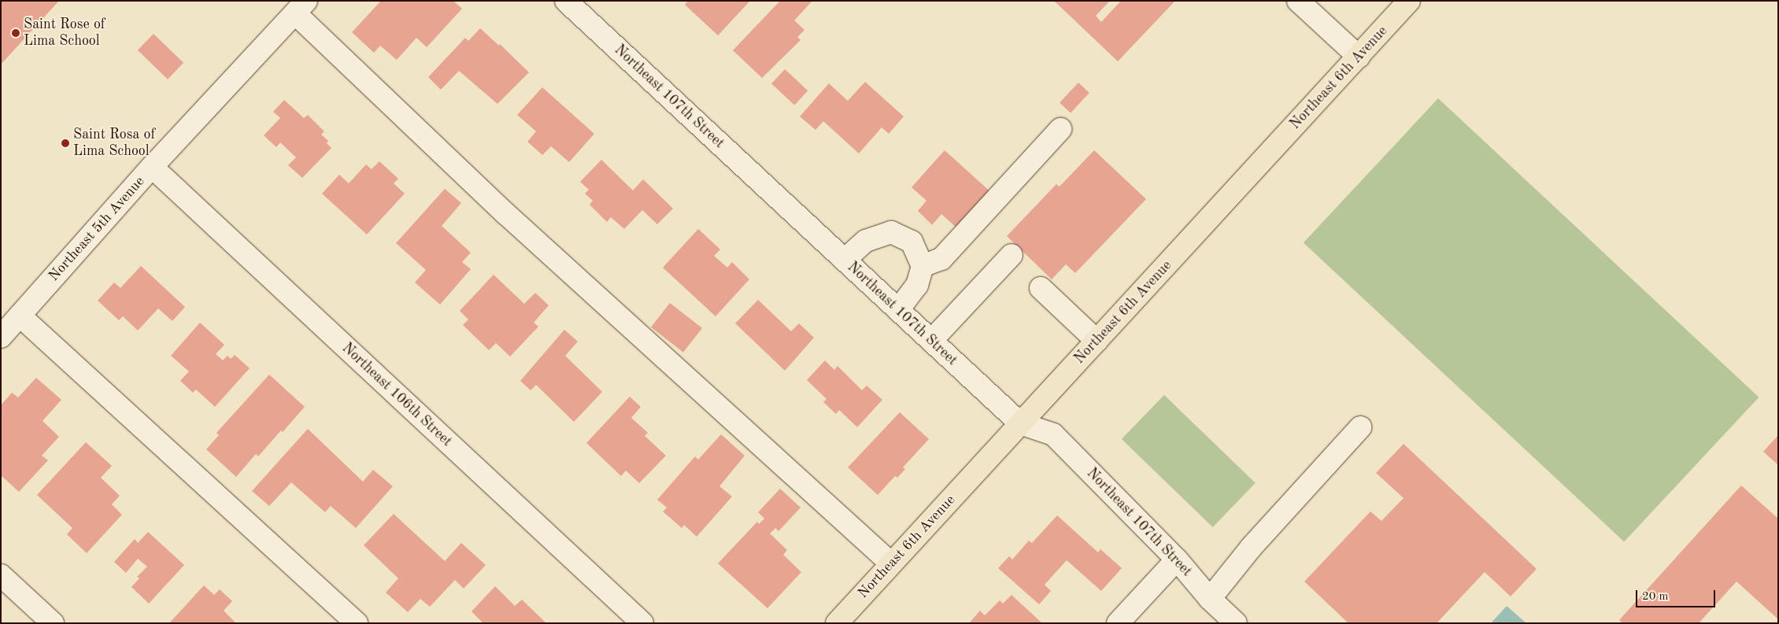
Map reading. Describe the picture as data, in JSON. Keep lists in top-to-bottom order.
{
  "streets": {
    "main road": ["Northeast 6th Avenue"],
    "street": ["Northeast 107th Street", "Northeast 5th Avenue", "Northeast 106th Street"]
  },
  "crossings": [
    ["Northeast 6th Avenue", "Northeast 107th Street"],
    ["Northeast 5th Avenue", "Northeast 106th Street"]
  ],
  "places": ["Saint Rose of Lima School", "Saint Rosa of Lima School"],
  "scale_bar": "20 m"
}
